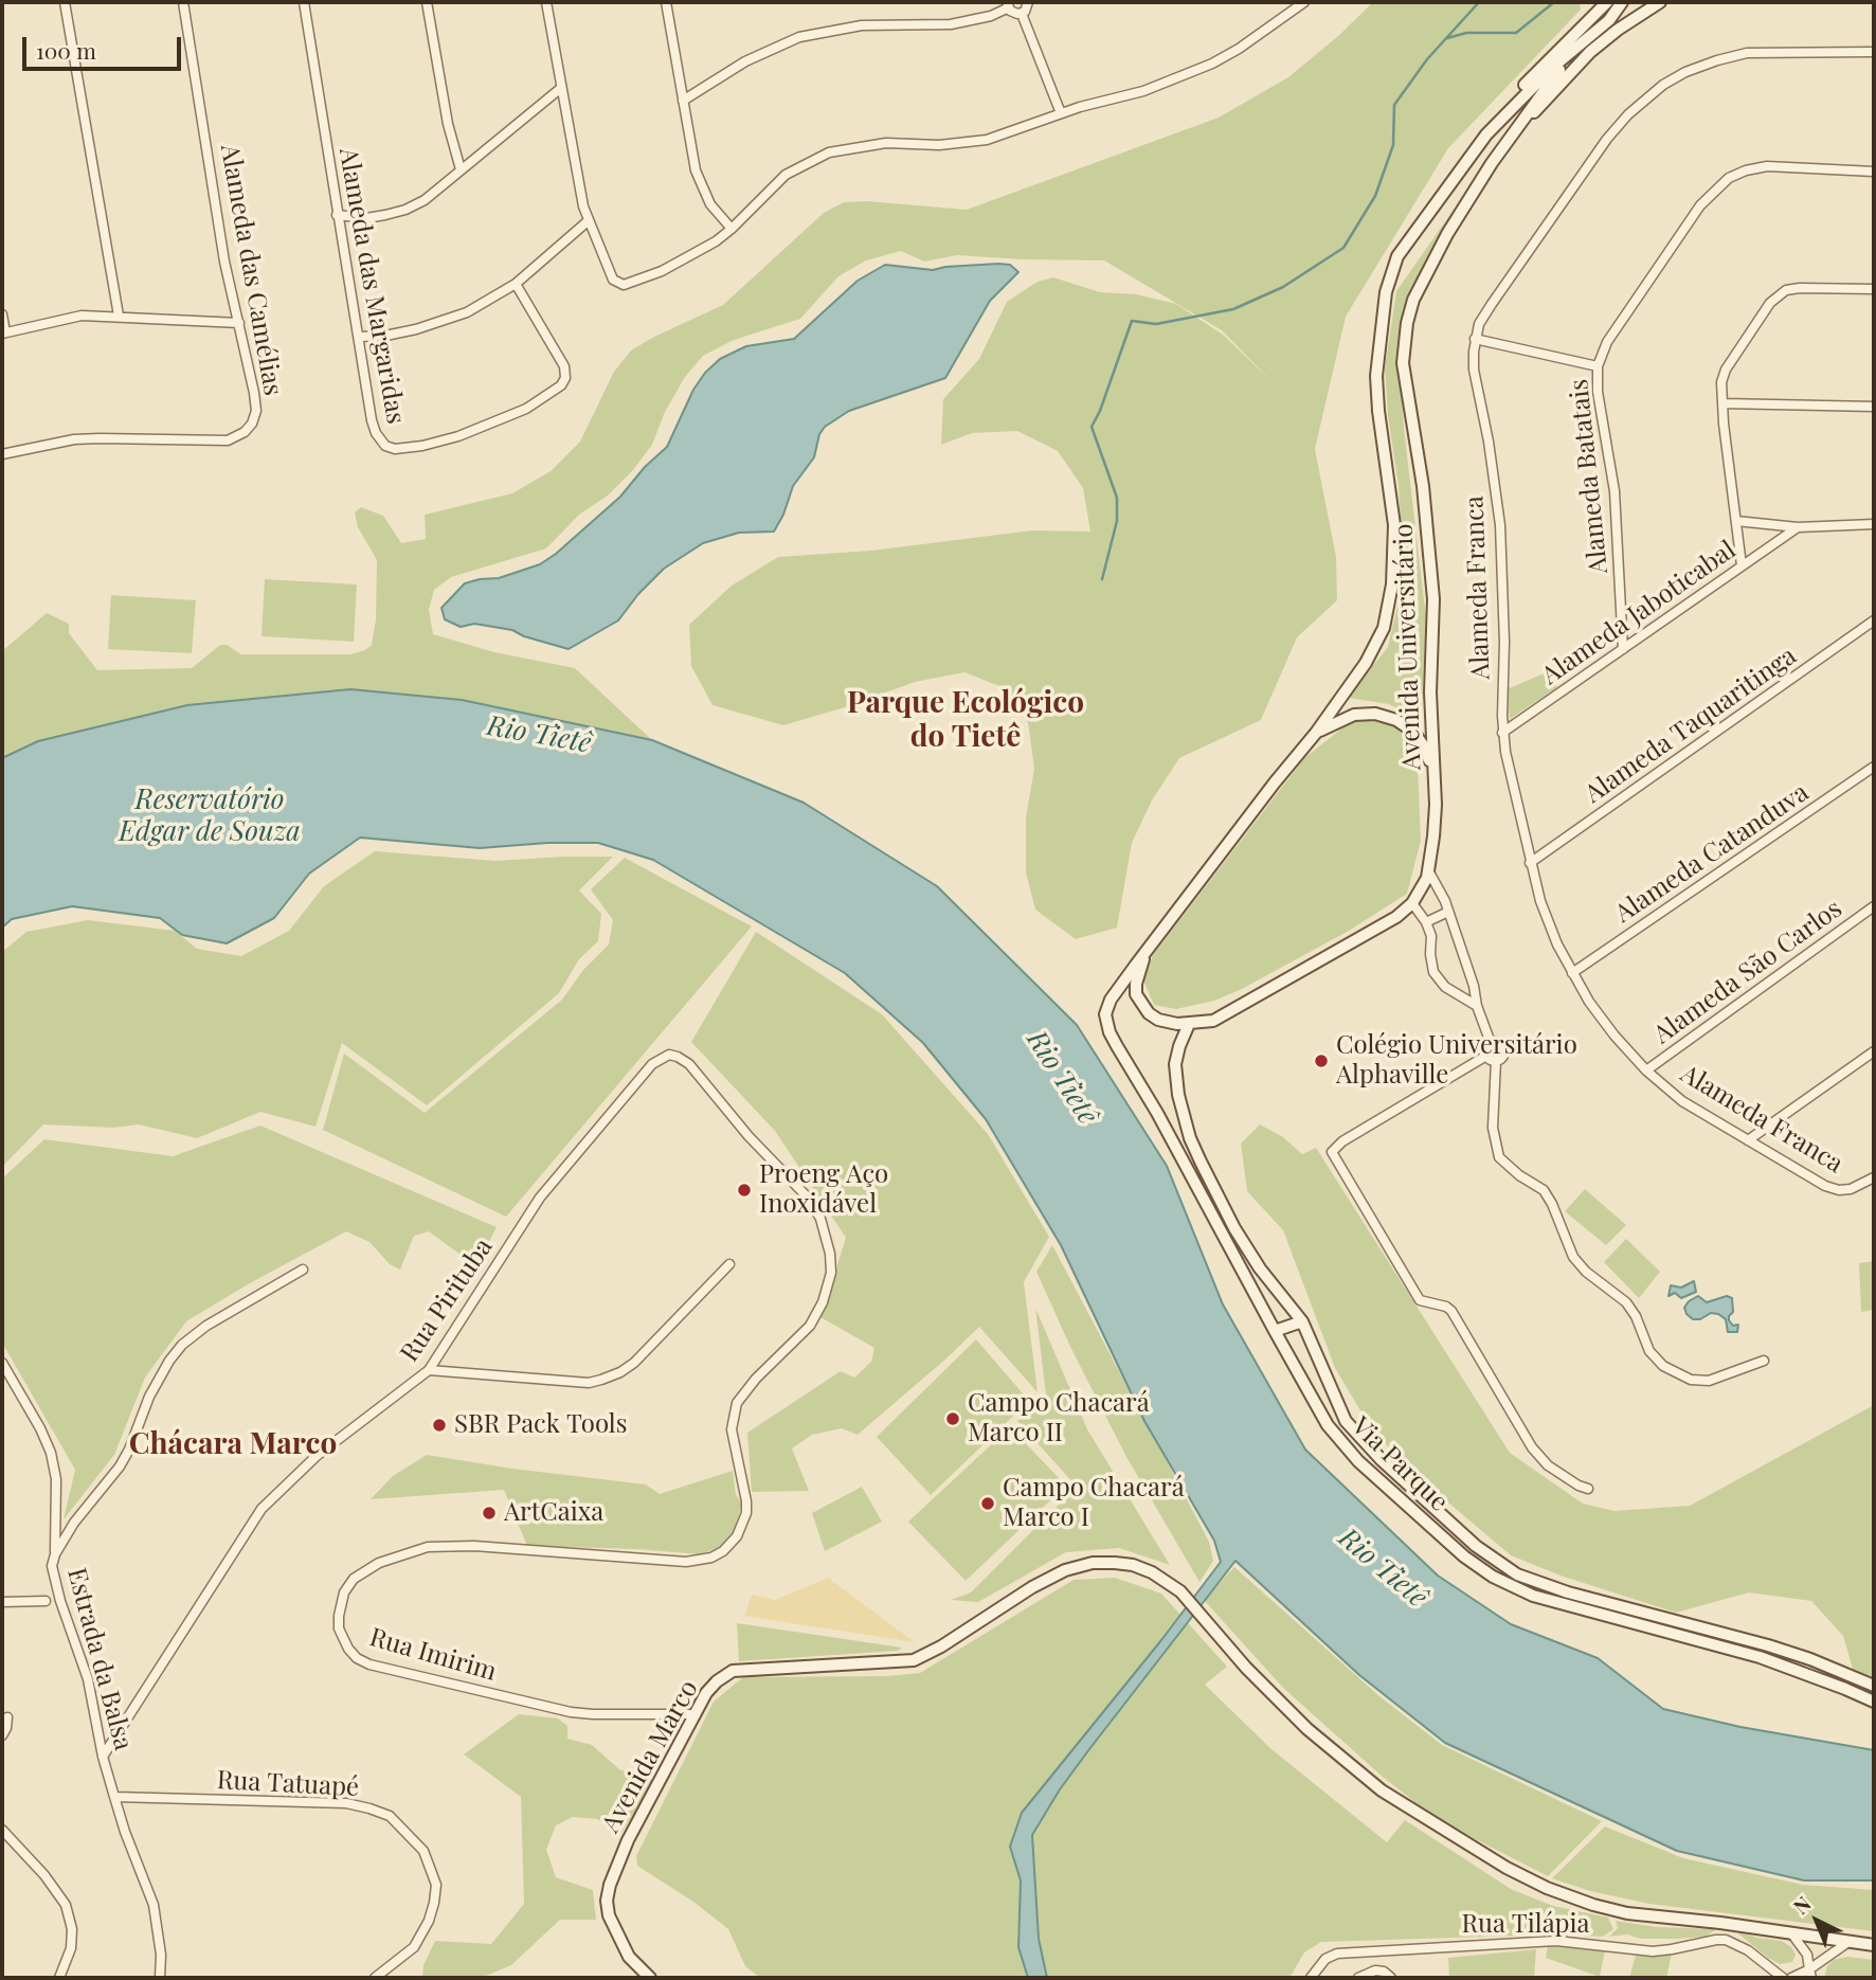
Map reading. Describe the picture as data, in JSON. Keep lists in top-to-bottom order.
{
  "streets": {
    "main road": ["Avenida Universitário", "Via Parque", "Avenida Marco"],
    "street": [
      "Alameda das Camélias",
      "Alameda das Margaridas",
      "Alameda Batatais",
      "Alameda Franca",
      "Alameda Jaboticabal",
      "Alameda Taquaritinga",
      "Alameda Catanduva",
      "Alameda São Carlos",
      "Rua Pirituba",
      "Rua Imirim",
      "Estrada da Balsa",
      "Rua Tatuapé",
      "Rua Tilápia"
    ]
  },
  "crossings": [
    ["Alameda Batatais", "Alameda Jaboticabal"],
    ["Alameda Franca", "Alameda Jaboticabal"],
    ["Alameda Franca", "Alameda Taquaritinga"],
    ["Alameda Franca", "Alameda Catanduva"],
    ["Alameda Franca", "Alameda São Carlos"],
    ["Avenida Universitário", "Via Parque"],
    ["Rua Pirituba", "Rua Imirim"],
    ["Rua Pirituba", "Estrada da Balsa"],
    ["Rua Imirim", "Avenida Marco"],
    ["Estrada da Balsa", "Rua Tatuapé"]
  ],
  "districts": ["Parque Ecológico do Tietê", "Chácara Marco"],
  "water": ["Rio Tietê", "Reservatório Edgar de Souza"],
  "places": [
    "Colégio Universitário Alphaville",
    "Proeng Aço Inoxidável",
    "Campo Chacará Marco II",
    "SBR Pack Tools",
    "Campo Chacará Marco I",
    "ArtCaixa"
  ],
  "scale_bar": "100 m",
  "north": "top left"
}
